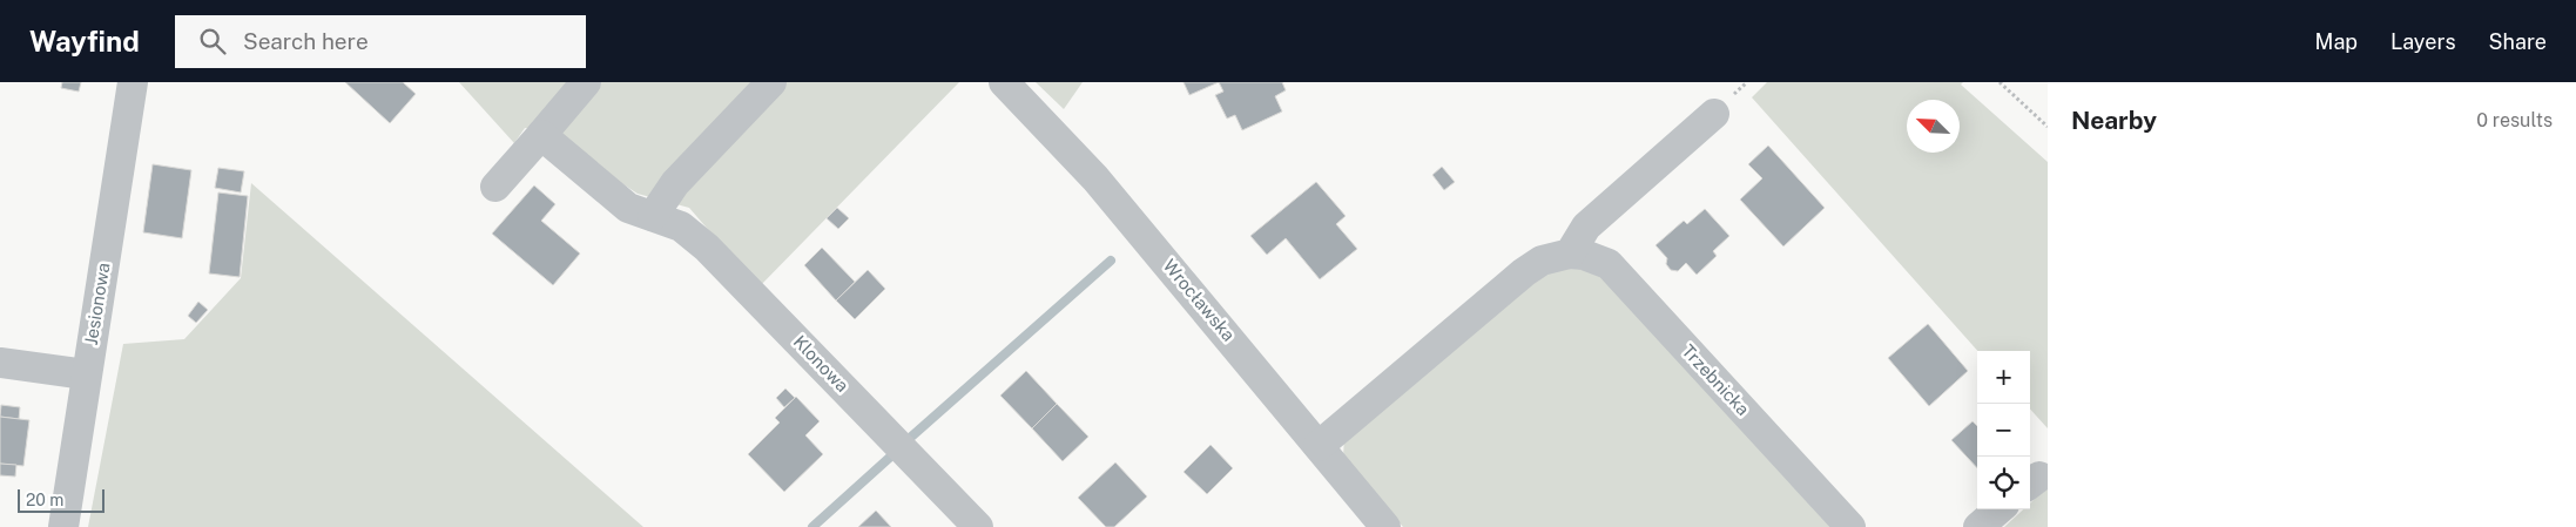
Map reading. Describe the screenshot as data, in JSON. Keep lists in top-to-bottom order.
{
  "streets": {
    "street": [
      "Wrocławska",
      "Jesionowa",
      "Klonowa",
      "Trzebnicka"
    ]
  },
  "crossings": [
    ["Wrocławska", "Trzebnicka"]
  ],
  "scale_bar": "20 m",
  "north": "top left",
  "page": {
    "header": "Wayfind",
    "search": "Search here",
    "nav": ["Map", "Layers", "Share"],
    "heading": ["Nearby", "0 results"],
    "map_buttons": ["+", "−"],
    "scale": "20 m"
  }
}
